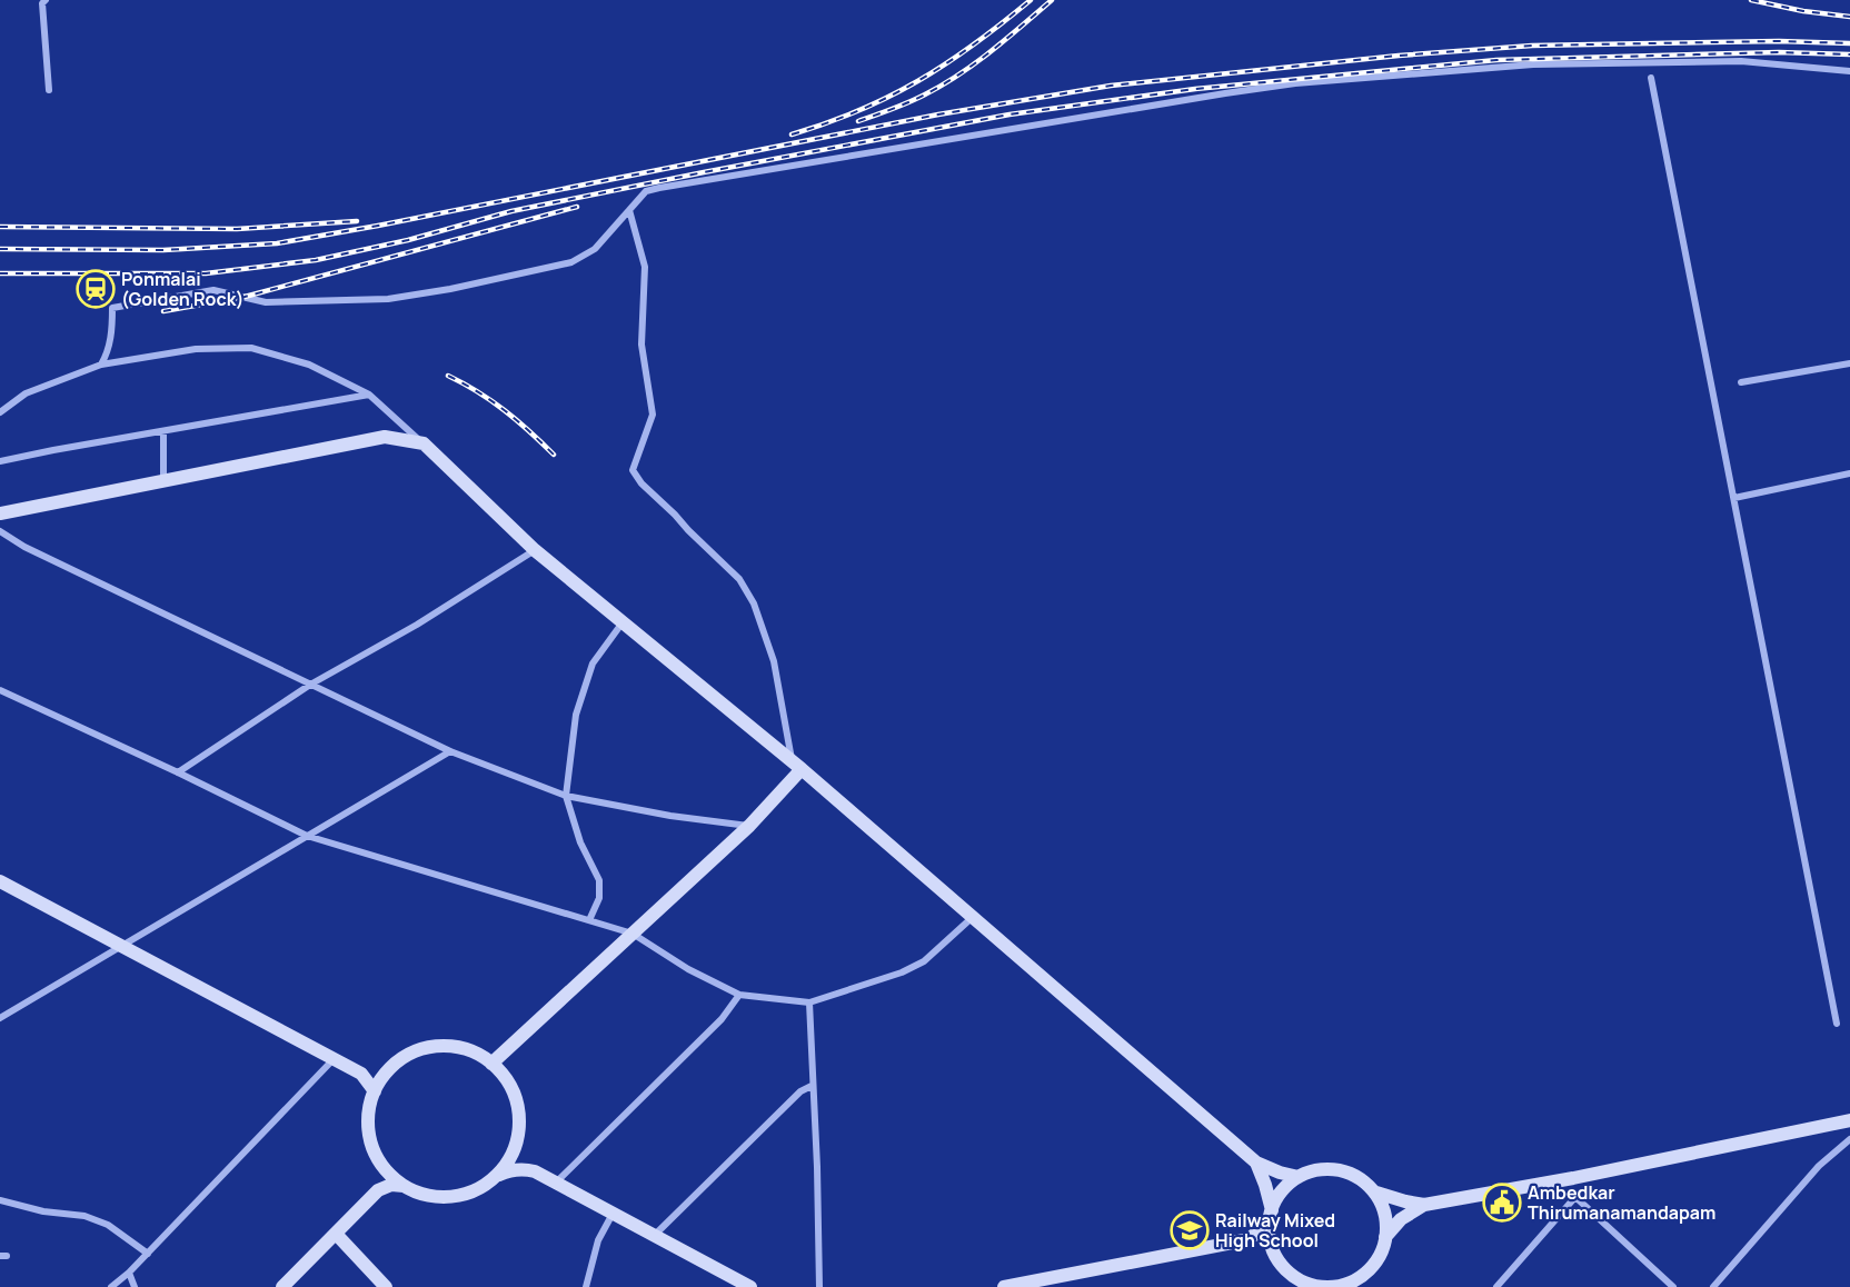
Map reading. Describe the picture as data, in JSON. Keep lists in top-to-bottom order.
{
  "places": {
    "station": ["Ponmalai (Golden Rock)"],
    "public building": ["Ambedkar Thirumanamandapam"],
    "school or university": ["Railway Mixed High School"]
  }
}
